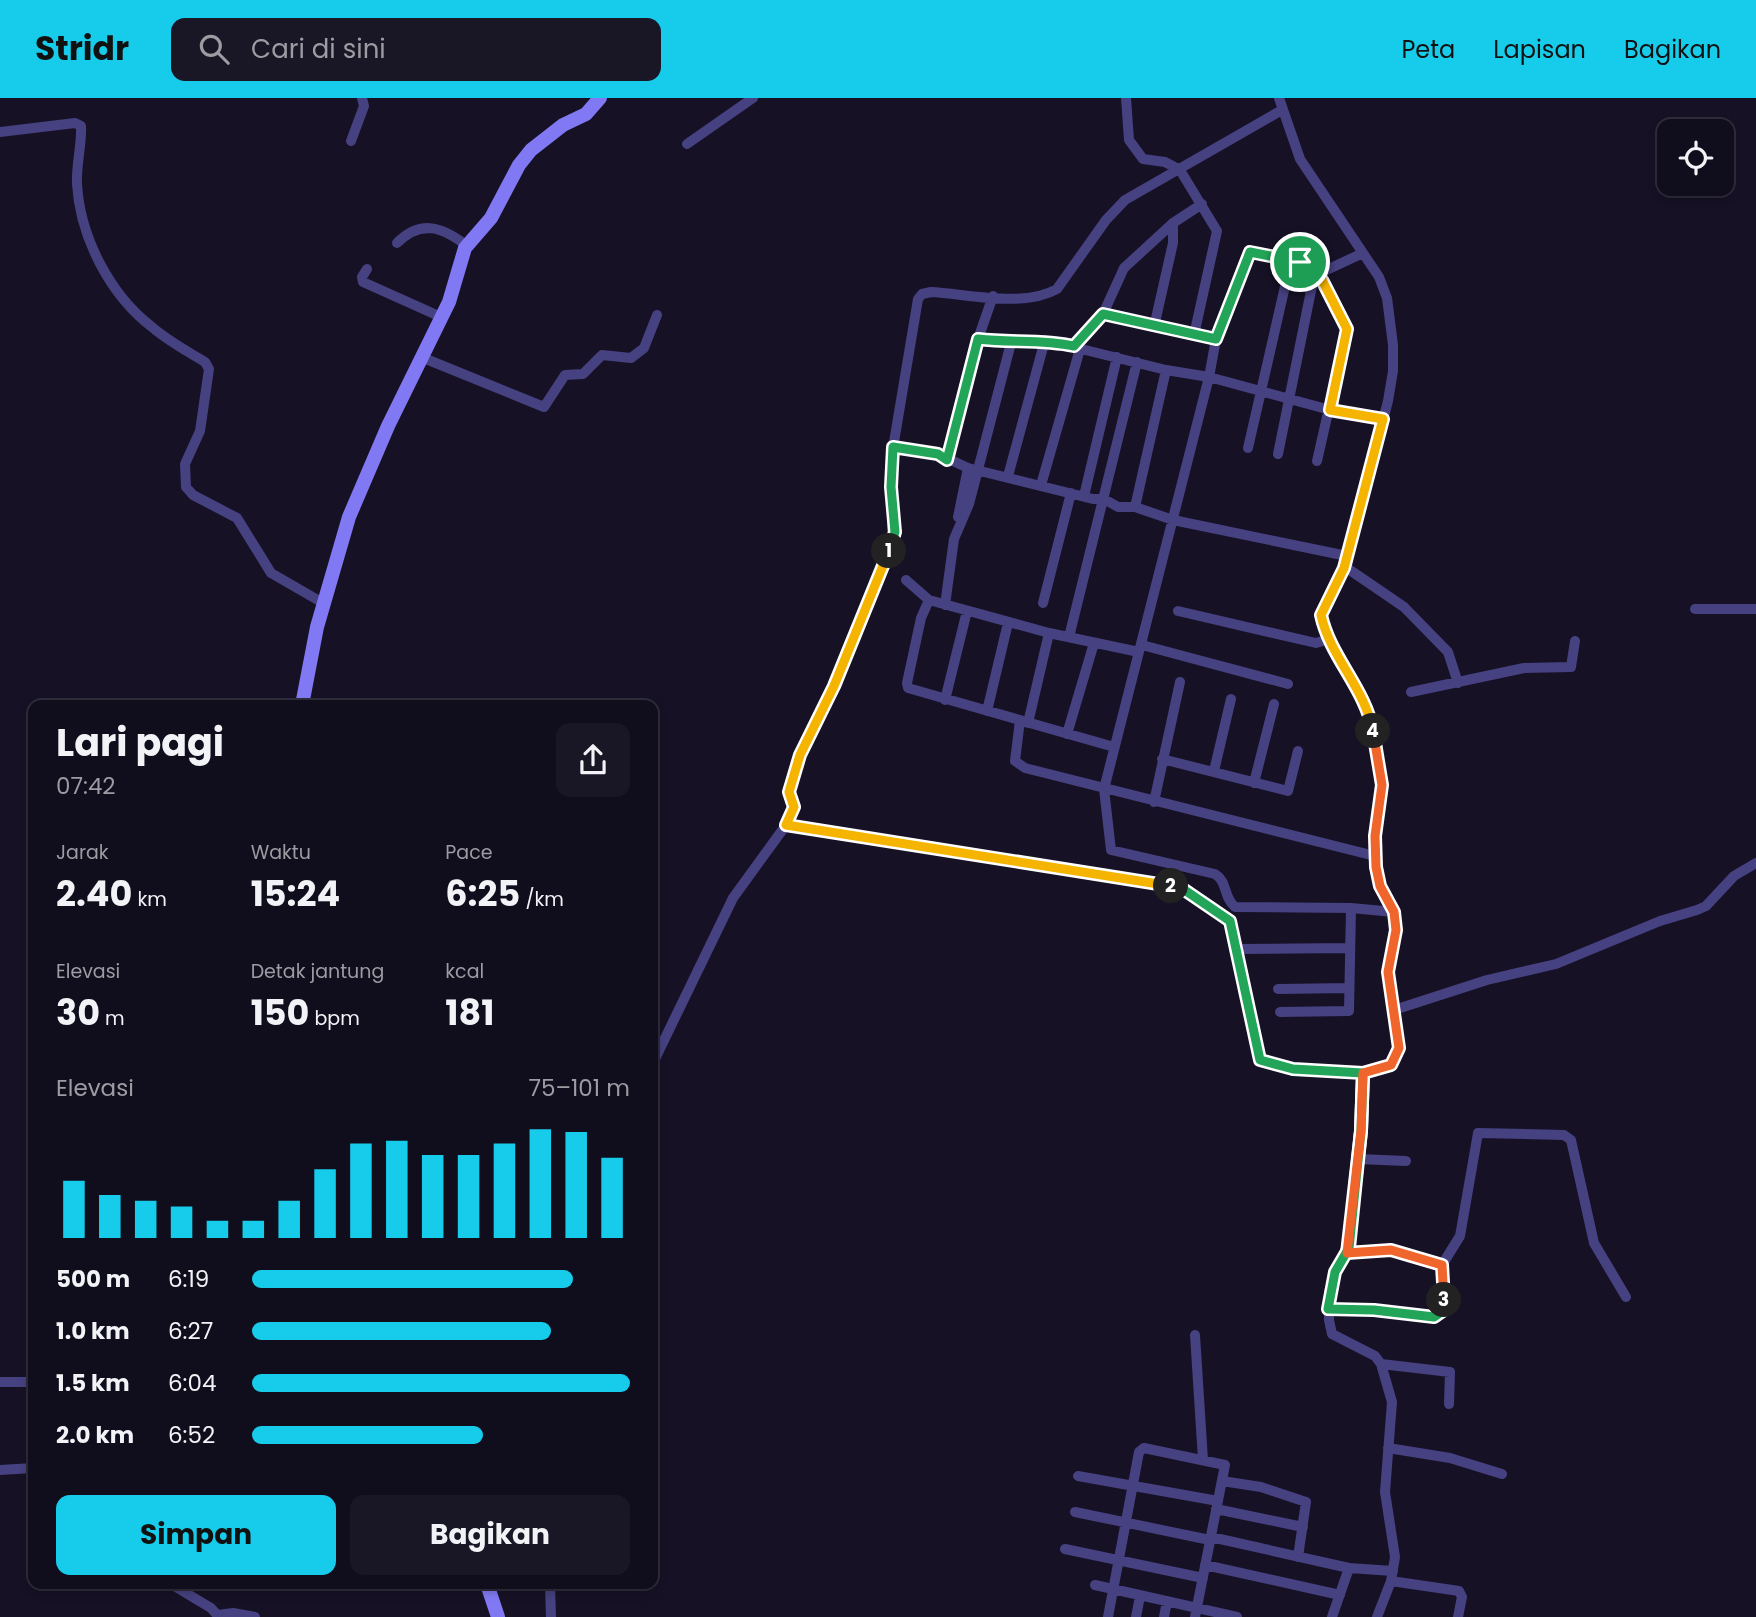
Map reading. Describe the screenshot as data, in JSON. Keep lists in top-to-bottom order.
{
  "page": {
    "header": "Stridr",
    "search": "Cari di sini",
    "nav": ["Peta", "Lapisan", "Bagikan"],
    "pins": [
      "1",
      "4",
      "2",
      "3"
    ],
    "heading": ["Lari pagi", "07:42"],
    "stats": [
      ["Jarak", "2.40 km"],
      ["Waktu", "15:24"],
      ["Pace", "6:25 /km"],
      ["Elevasi", "30 m"],
      ["Detak jantung", "150 bpm"],
      ["kcal", "181"]
    ],
    "chart": ["Elevasi", "75–101 m"],
    "list": [
      {
        "name": "500 m",
        "note": "6:19"
      },
      {
        "name": "1.0 km",
        "note": "6:27"
      },
      {
        "name": "1.5 km",
        "note": "6:04"
      },
      {
        "name": "2.0 km",
        "note": "6:52"
      }
    ],
    "buttons": ["Simpan", "Bagikan"]
  }
}
